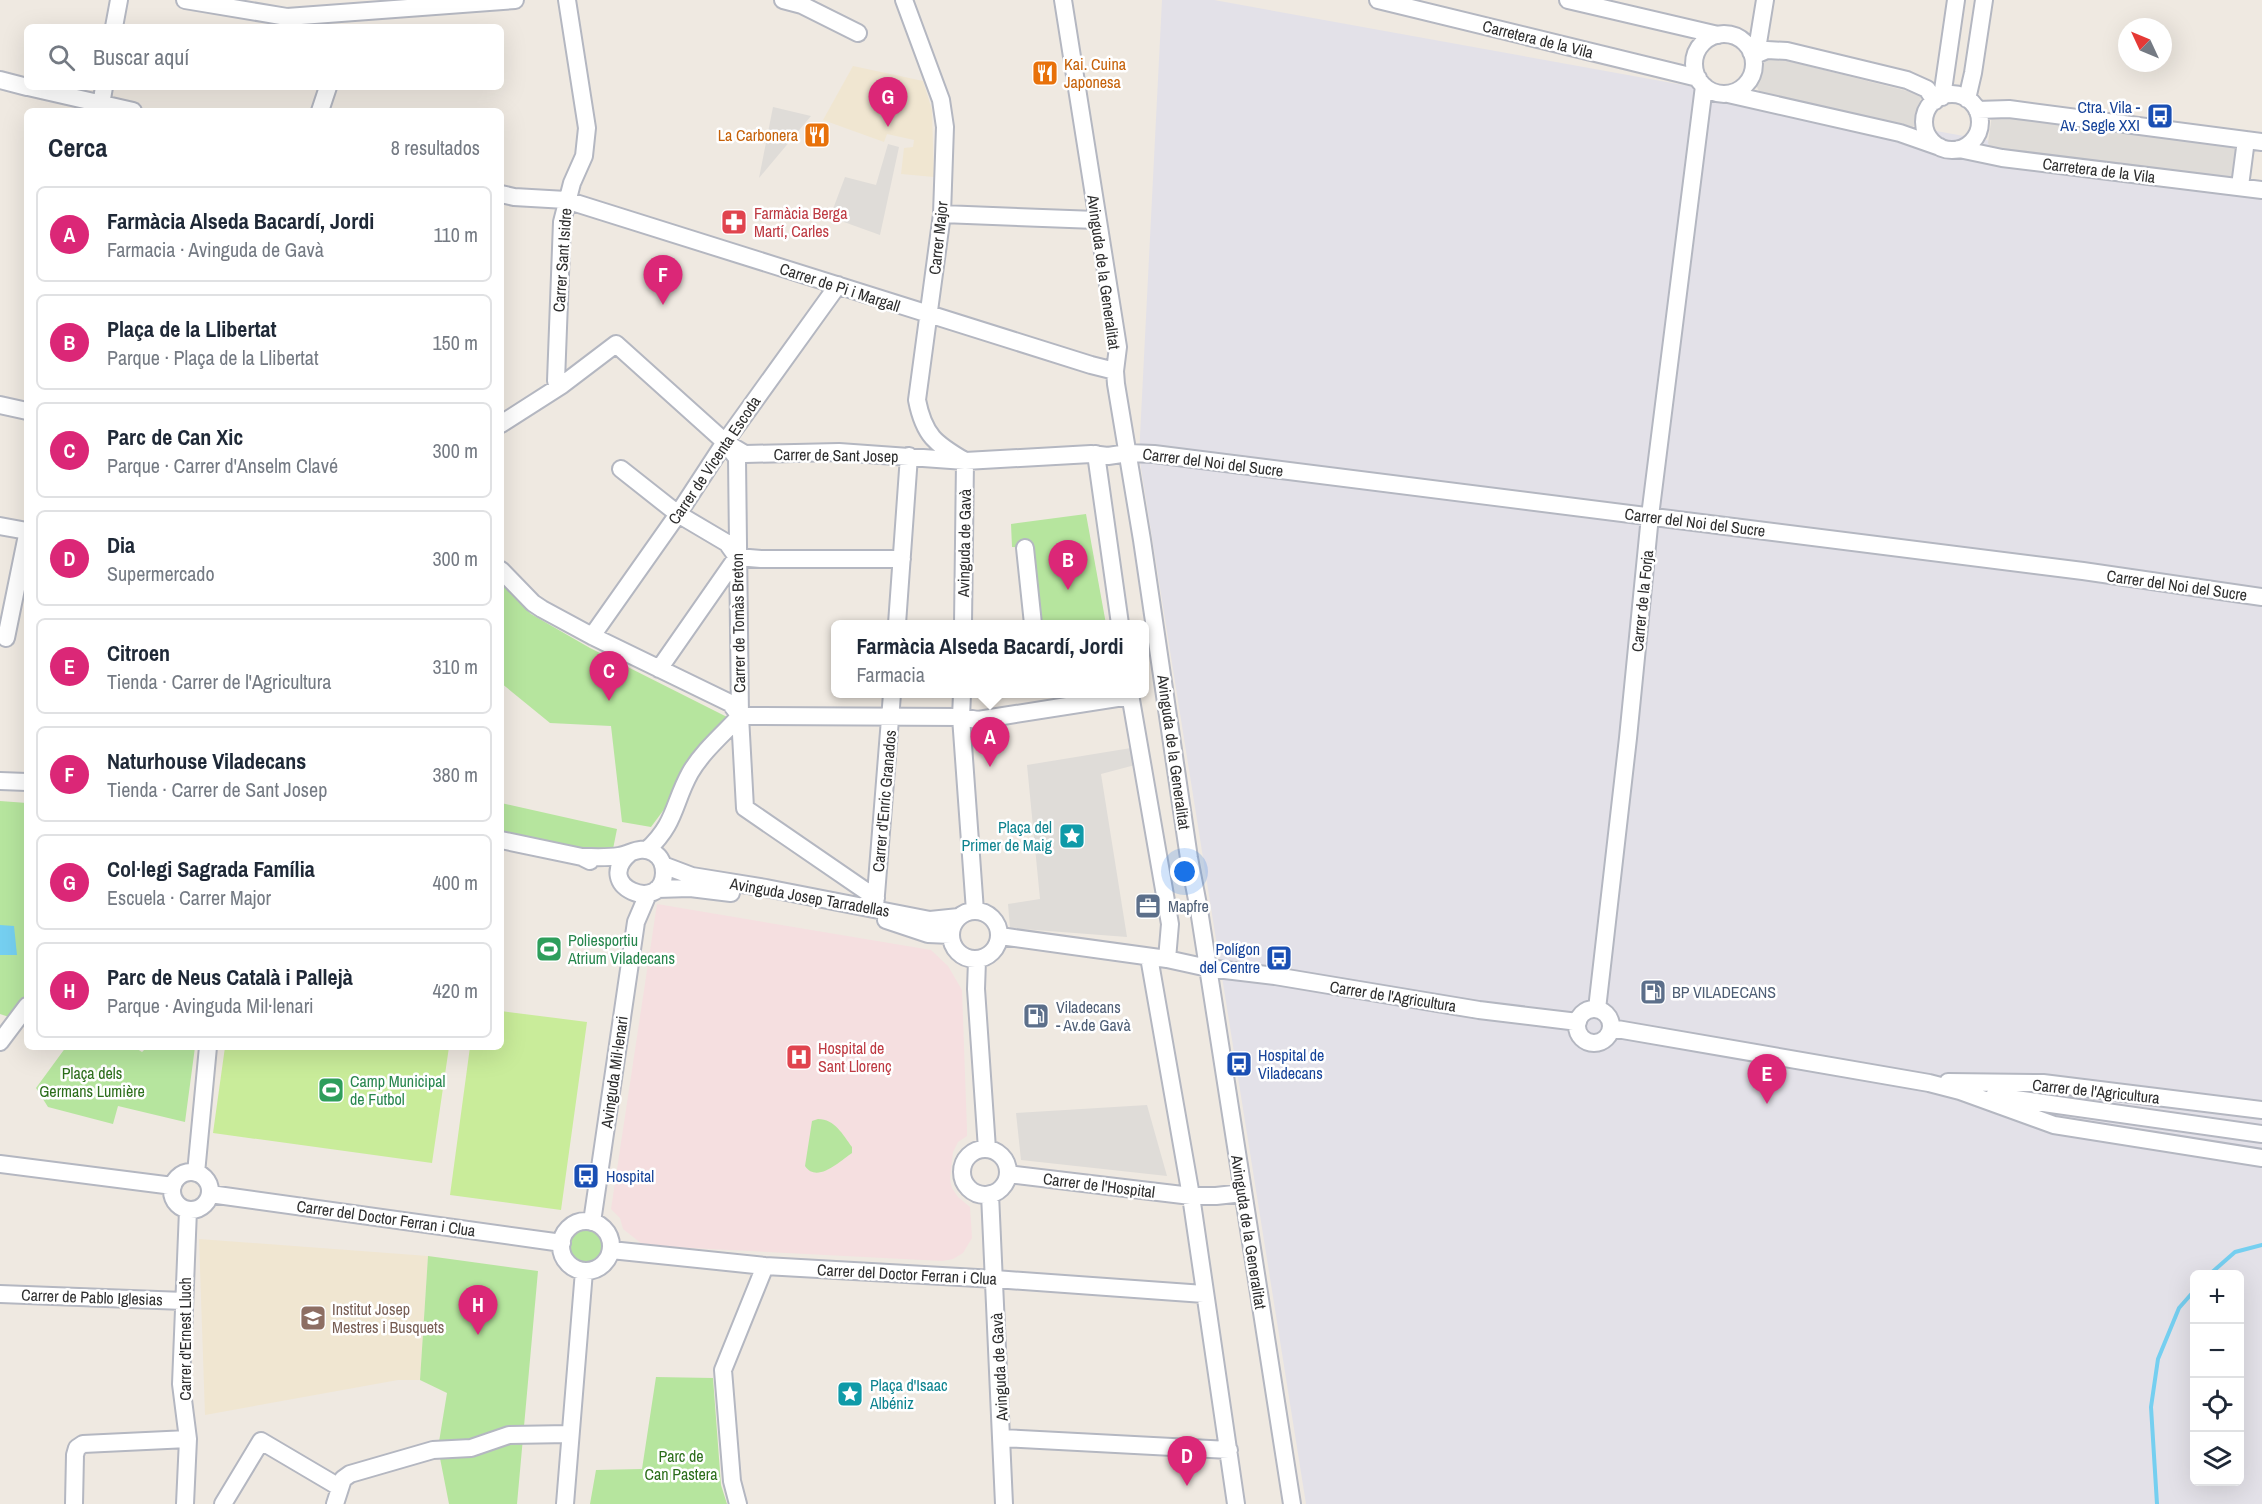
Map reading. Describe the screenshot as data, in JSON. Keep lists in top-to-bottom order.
{
  "streets": {
    "street": [
      "Carretera de la Vila",
      "Carrer Major",
      "Carrer Sant Isidre",
      "Avinguda de la Generalitat",
      "Carrer de Pi i Margall",
      "Carrer de Sant Josep",
      "Carrer de Vicenta Escoda",
      "Carrer del Noi del Sucre",
      "Avinguda de Gavà",
      "Carrer de la Forja",
      "Carrer de Tomàs Breton",
      "Carrer d'Enric Granados",
      "Avinguda Josep Tarradellas",
      "Carrer de l'Agricultura",
      "Avinguda Mil·lenari",
      "Carrer de l'Hospital",
      "Carrer del Doctor Ferran i Clua",
      "Carrer de Pablo Iglesias",
      "Carrer d'Ernest Lluch"
    ]
  },
  "crossings": [
    ["Carretera de la Vila", "Carrer de la Forja"],
    ["Carrer Major", "Carrer de Pi i Margall"],
    ["Carrer Major", "Carrer de Sant Josep"],
    ["Carrer Major", "Avinguda de Gavà"],
    ["Carrer Sant Isidre", "Carrer de Pi i Margall"],
    ["Carrer Sant Isidre", "Carrer de Sant Josep"],
    ["Avinguda de la Generalitat", "Carrer de Pi i Margall"],
    ["Avinguda de la Generalitat", "Carrer del Noi del Sucre"],
    ["Avinguda de la Generalitat", "Carrer de l'Agricultura"],
    ["Avinguda de la Generalitat", "Carrer de l'Hospital"],
    ["Carrer de Pi i Margall", "Carrer de Vicenta Escoda"],
    ["Carrer de Sant Josep", "Carrer de Vicenta Escoda"],
    ["Carrer de Sant Josep", "Carrer del Noi del Sucre"],
    ["Carrer de Sant Josep", "Avinguda de Gavà"],
    ["Carrer de Sant Josep", "Carrer de Tomàs Breton"],
    ["Carrer de Vicenta Escoda", "Carrer de Tomàs Breton"],
    ["Carrer del Noi del Sucre", "Carrer de la Forja"],
    ["Avinguda de Gavà", "Carrer de l'Hospital"],
    ["Avinguda de Gavà", "Carrer del Doctor Ferran i Clua"],
    ["Carrer de la Forja", "Carrer de l'Agricultura"],
    ["Carrer de Tomàs Breton", "Carrer d'Enric Granados"],
    ["Carrer de Tomàs Breton", "Avinguda Josep Tarradellas"],
    ["Carrer d'Enric Granados", "Avinguda Josep Tarradellas"],
    ["Avinguda Mil·lenari", "Carrer del Doctor Ferran i Clua"],
    ["Carrer del Doctor Ferran i Clua", "Carrer d'Ernest Lluch"],
    ["Carrer de Pablo Iglesias", "Carrer d'Ernest Lluch"]
  ],
  "parks": ["Plaça dels Germans Lumière", "Parc de Can Pastera"],
  "places": {
    "restaurant": ["Kai. Cuina Japonesa", "La Carbonera"],
    "bus stop": [
      "Ctra. Vila - Av. Segle XXI",
      "Polígon del Centre",
      "Hospital de Viladecans",
      "Hospital"
    ],
    "pharmacy": ["Farmàcia Berga Martí, Carles"],
    "place": ["Plaça del Primer de Maig", "Plaça d'Isaac Albéniz"],
    "office": ["Mapfre"],
    "sports": ["Poliesportiu Atrium Viladecans", "Camp Municipal de Futbol"],
    "fuel station": ["BP VILADECANS", "Viladecans - Av.de Gavà"],
    "hospital": ["Hospital de Sant Llorenç"],
    "school or university": ["Institut Josep Mestres i Busquets"]
  },
  "north": "top left",
  "page": {
    "search": "Buscar aquí",
    "pins": [
      "G",
      "F",
      "B",
      "C",
      "A",
      "E",
      "H",
      "D"
    ],
    "heading": ["Cerca", "8 resultados"],
    "list": [
      {
        "mark": "A",
        "name": "Farmàcia Alseda Bacardí, Jordi",
        "note": "Farmacia · Avinguda de Gavà",
        "value": "110 m"
      },
      {
        "mark": "B",
        "name": "Plaça de la Llibertat",
        "note": "Parque · Plaça de la Llibertat",
        "value": "150 m"
      },
      {
        "mark": "C",
        "name": "Parc de Can Xic",
        "note": "Parque · Carrer d'Anselm Clavé",
        "value": "300 m"
      },
      {
        "mark": "D",
        "name": "Dia",
        "note": "Supermercado",
        "value": "300 m"
      },
      {
        "mark": "E",
        "name": "Citroen",
        "note": "Tienda · Carrer de l'Agricultura",
        "value": "310 m"
      },
      {
        "mark": "F",
        "name": "Naturhouse Viladecans",
        "note": "Tienda · Carrer de Sant Josep",
        "value": "380 m"
      },
      {
        "mark": "G",
        "name": "Col·legi Sagrada Família",
        "note": "Escuela · Carrer Major",
        "value": "400 m"
      },
      {
        "mark": "H",
        "name": "Parc de Neus Català i Pallejà",
        "note": "Parque · Avinguda Mil·lenari",
        "value": "420 m"
      }
    ],
    "popup": ["Farmàcia Alseda Bacardí, Jordi", "Farmacia"],
    "map_buttons": ["+", "−"]
  }
}
